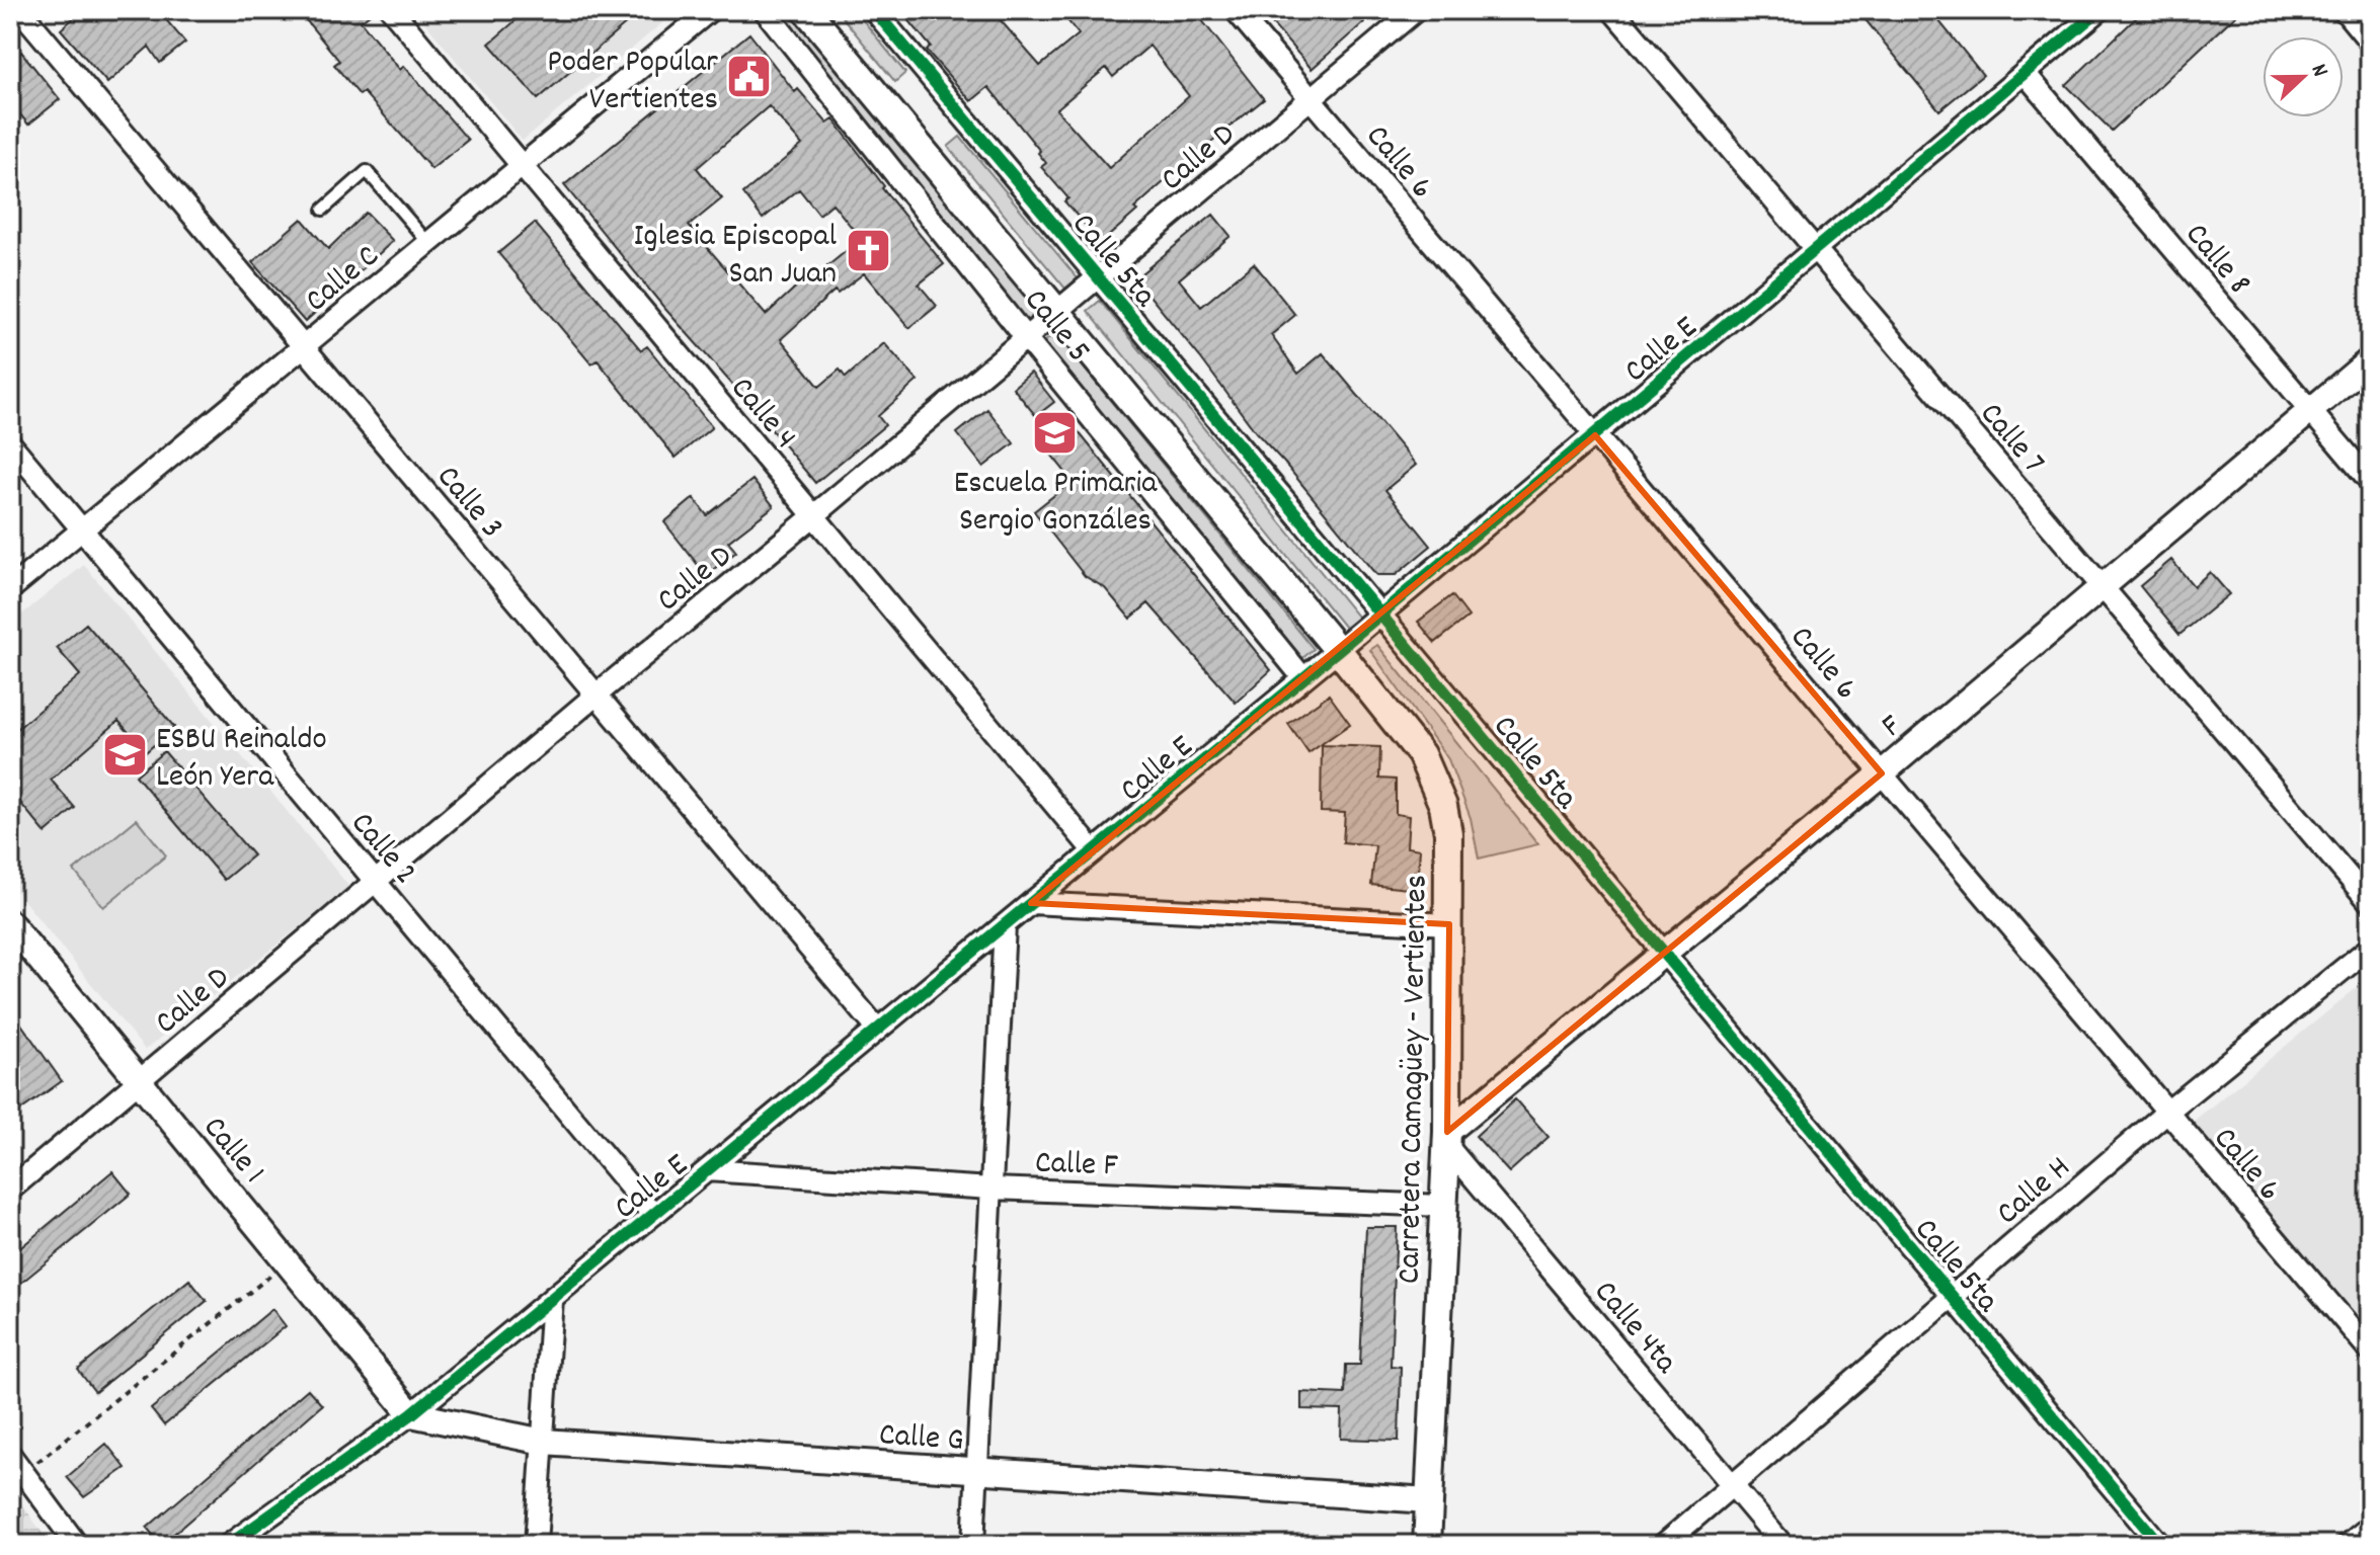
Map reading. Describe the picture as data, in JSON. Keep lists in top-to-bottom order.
{
  "streets": {
    "main road": ["Calle 5", "Carretera Camagüey - Vertientes"],
    "street": [
      "Calle D",
      "Calle 6",
      "Calle 8",
      "Calle 5ta",
      "Calle C",
      "Calle E",
      "Calle 4",
      "Calle 7",
      "Calle 3",
      "F",
      "Calle 2",
      "Calle 1",
      "Calle F",
      "Calle H",
      "Calle 4ta",
      "Calle G"
    ]
  },
  "crossings": [
    ["Calle D", "Calle 6"],
    ["Calle D", "Calle 5ta"],
    ["Calle D", "Calle 5"],
    ["Calle D", "Calle 4"],
    ["Calle D", "Calle 3"],
    ["Calle D", "Calle 2"],
    ["Calle D", "Calle 1"],
    ["Calle 6", "Calle E"],
    ["Calle 6", "F"],
    ["Calle 6", "Calle H"],
    ["Calle 8", "Calle E"],
    ["Calle 8", "F"],
    ["Calle 5ta", "Calle E"],
    ["Calle 5ta", "F"],
    ["Calle 5ta", "Calle H"],
    ["Calle C", "Calle 4"],
    ["Calle C", "Calle 3"],
    ["Calle C", "Calle 2"],
    ["Calle 5", "Calle E"],
    ["Calle 5", "Carretera Camagüey - Vertientes"],
    ["Calle E", "Calle 4"],
    ["Calle E", "Calle 7"],
    ["Calle E", "Calle 3"],
    ["Calle E", "Calle 2"],
    ["Calle E", "Carretera Camagüey - Vertientes"],
    ["Calle E", "Calle 1"],
    ["Calle E", "Calle F"],
    ["Calle E", "Calle G"],
    ["Calle 7", "F"],
    ["F", "Carretera Camagüey - Vertientes"],
    ["F", "Calle 4ta"],
    ["Carretera Camagüey - Vertientes", "Calle F"],
    ["Carretera Camagüey - Vertientes", "Calle 4ta"],
    ["Carretera Camagüey - Vertientes", "Calle G"],
    ["Calle 1", "Calle G"],
    ["Calle H", "Calle 4ta"]
  ],
  "places": {
    "public building": ["Poder Popular Vertientes"],
    "church": ["Iglesia Episcopal San Juan"],
    "school or university": ["Escuela Primaria Sergio Gonzáles", "ESBU Reinaldo León Yera"]
  },
  "north": "right"
}
